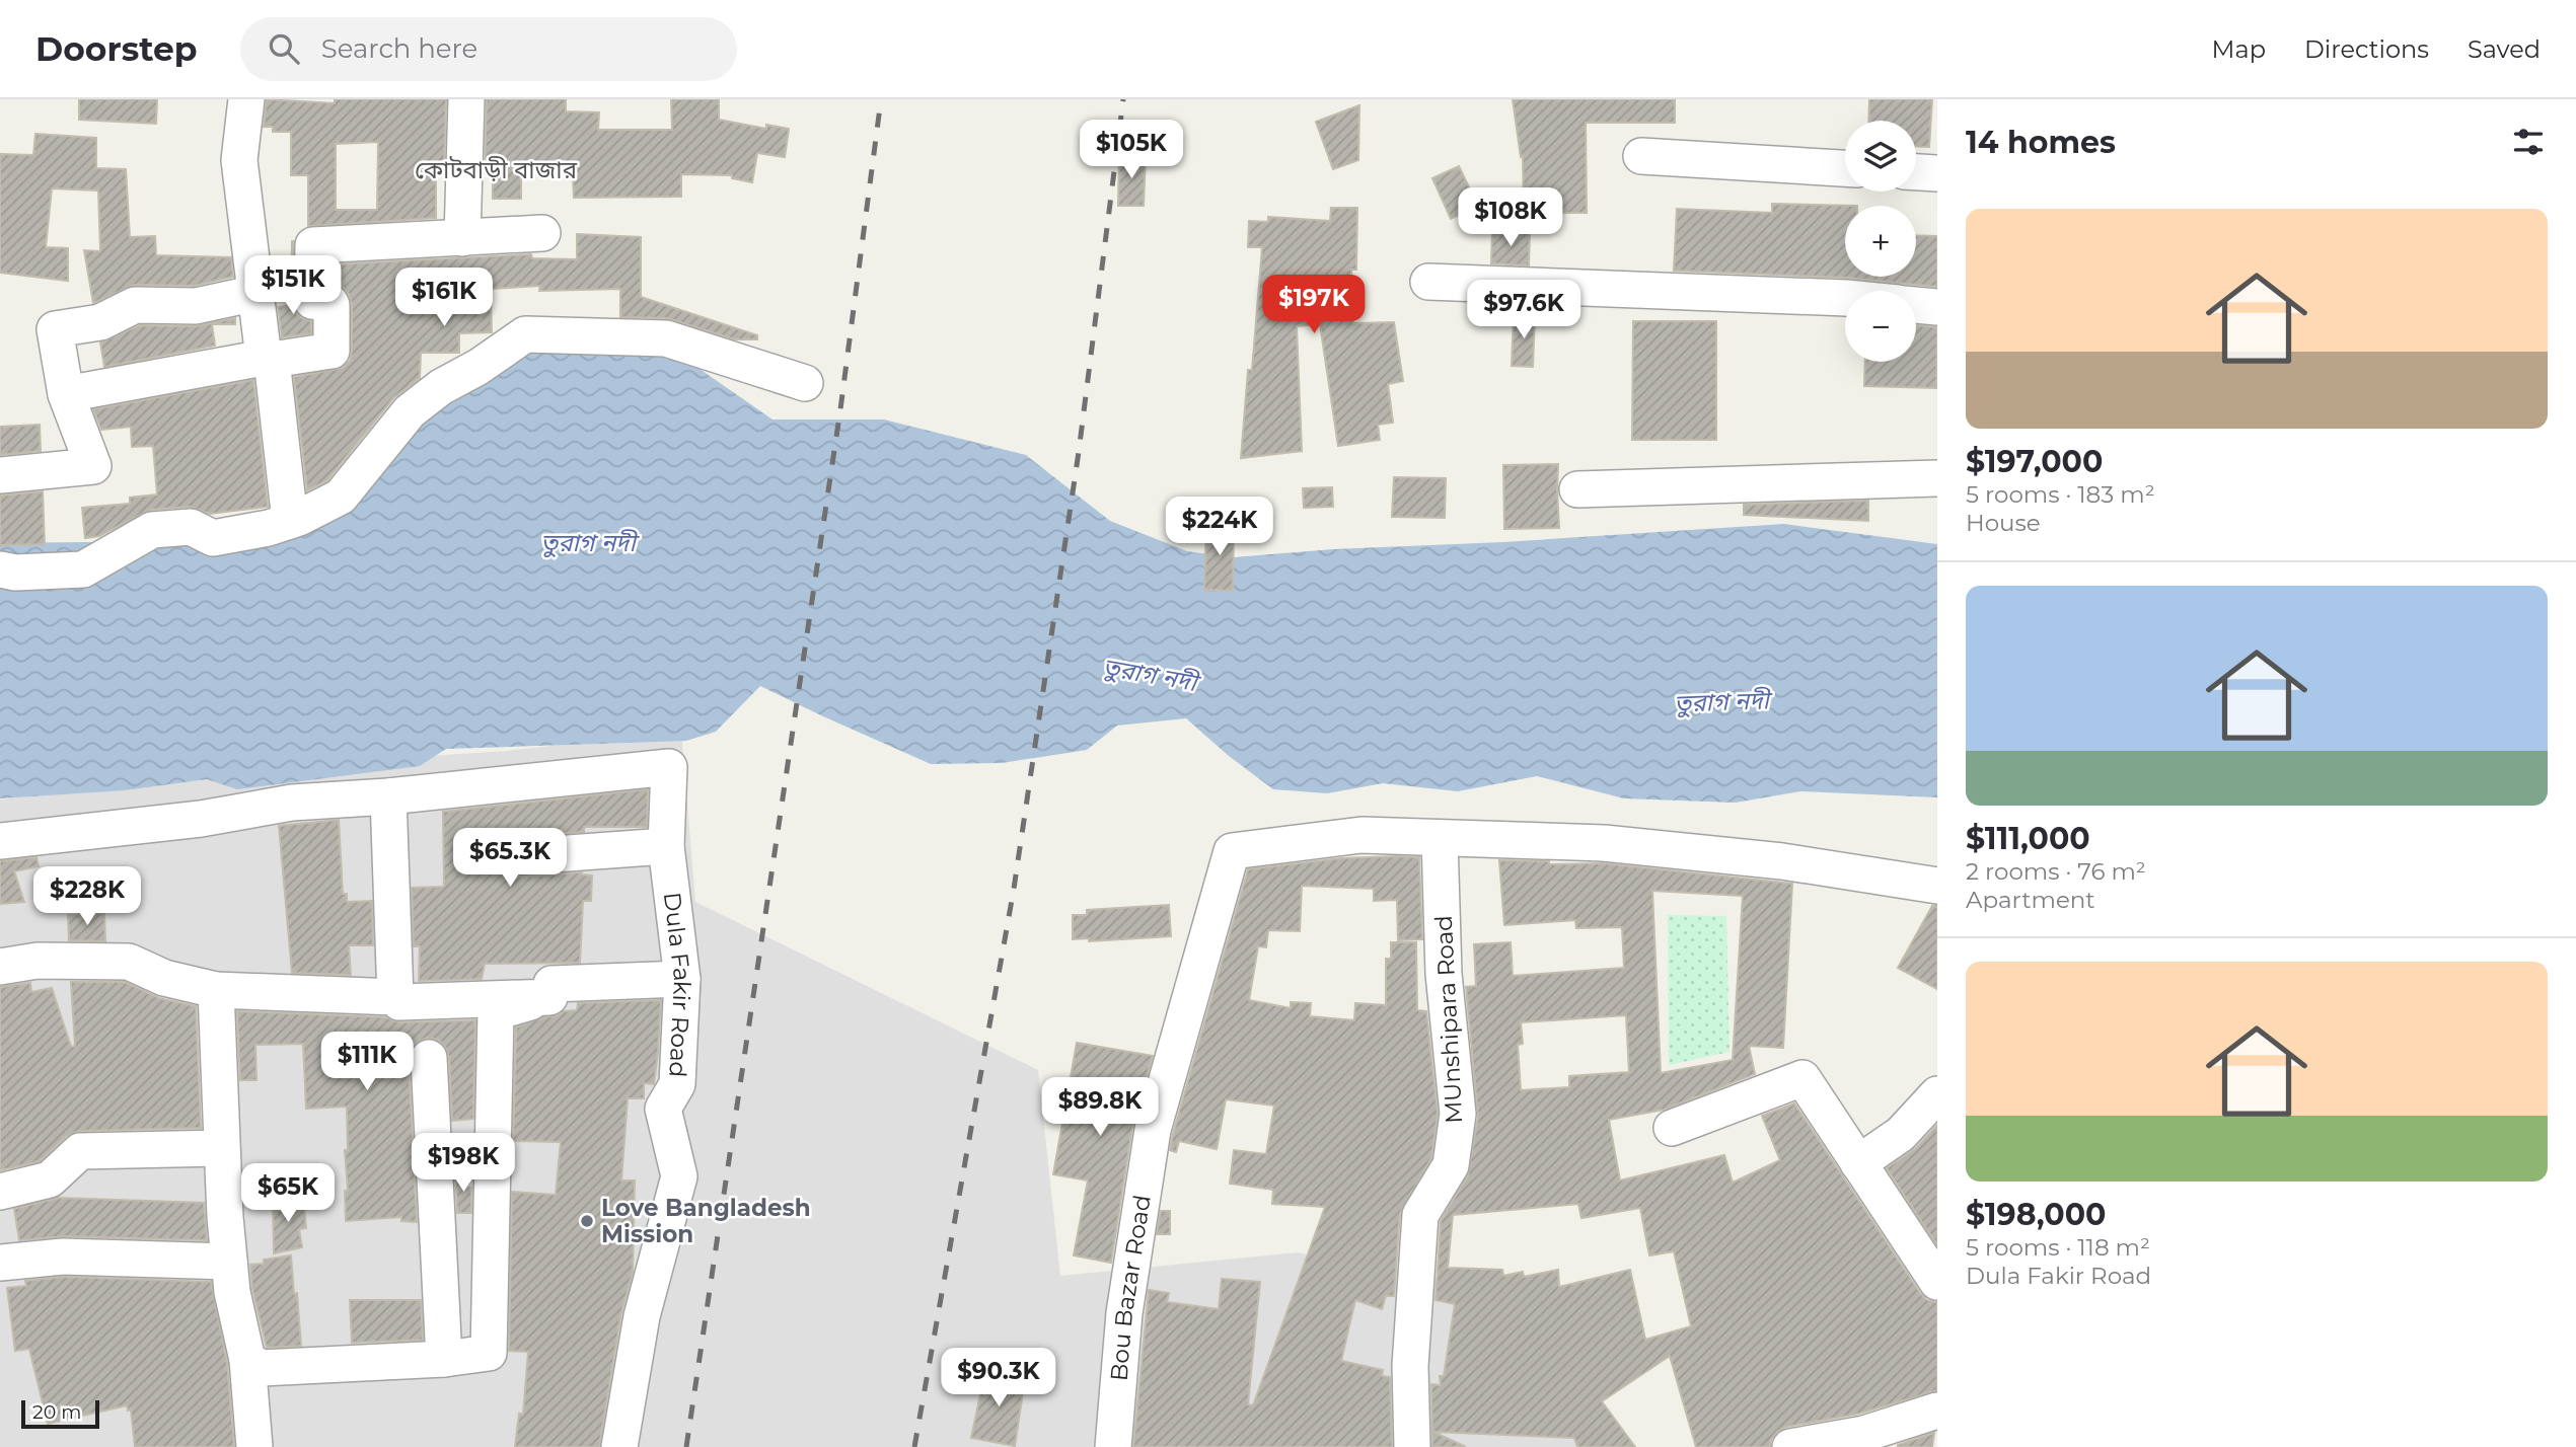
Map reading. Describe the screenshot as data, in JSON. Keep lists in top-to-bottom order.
{
  "streets": {
    "street": ["Dula Fakir Road", "MUnshipara Road", "Bou Bazar Road"]
  },
  "crossings": [
    ["MUnshipara Road", "Bou Bazar Road"]
  ],
  "districts": ["কোটবাড়ী বাজার"],
  "water": ["তুরাগ নদী"],
  "places": ["Love Bangladesh Mission"],
  "scale_bar": "20 m",
  "page": {
    "header": "Doorstep",
    "search": "Search here",
    "nav": ["Map", "Directions", "Saved"],
    "heading": "14 homes",
    "price": [
      "$105K",
      "$108K",
      "$151K",
      "$161K",
      "$197K",
      "$97.6K",
      "$224K",
      "$65.3K",
      "$228K",
      "$111K",
      "$89.8K",
      "$198K",
      "$65K",
      "$90.3K"
    ],
    "map_buttons": ["+", "−"],
    "list": [
      {
        "name": "$197,000",
        "note": "5 rooms · 183 m² · House"
      },
      {
        "name": "$111,000",
        "note": "2 rooms · 76 m² · Apartment"
      },
      {
        "name": "$198,000",
        "note": "5 rooms · 118 m² · Dula Fakir Road"
      }
    ],
    "scale": "20 m"
  }
}
